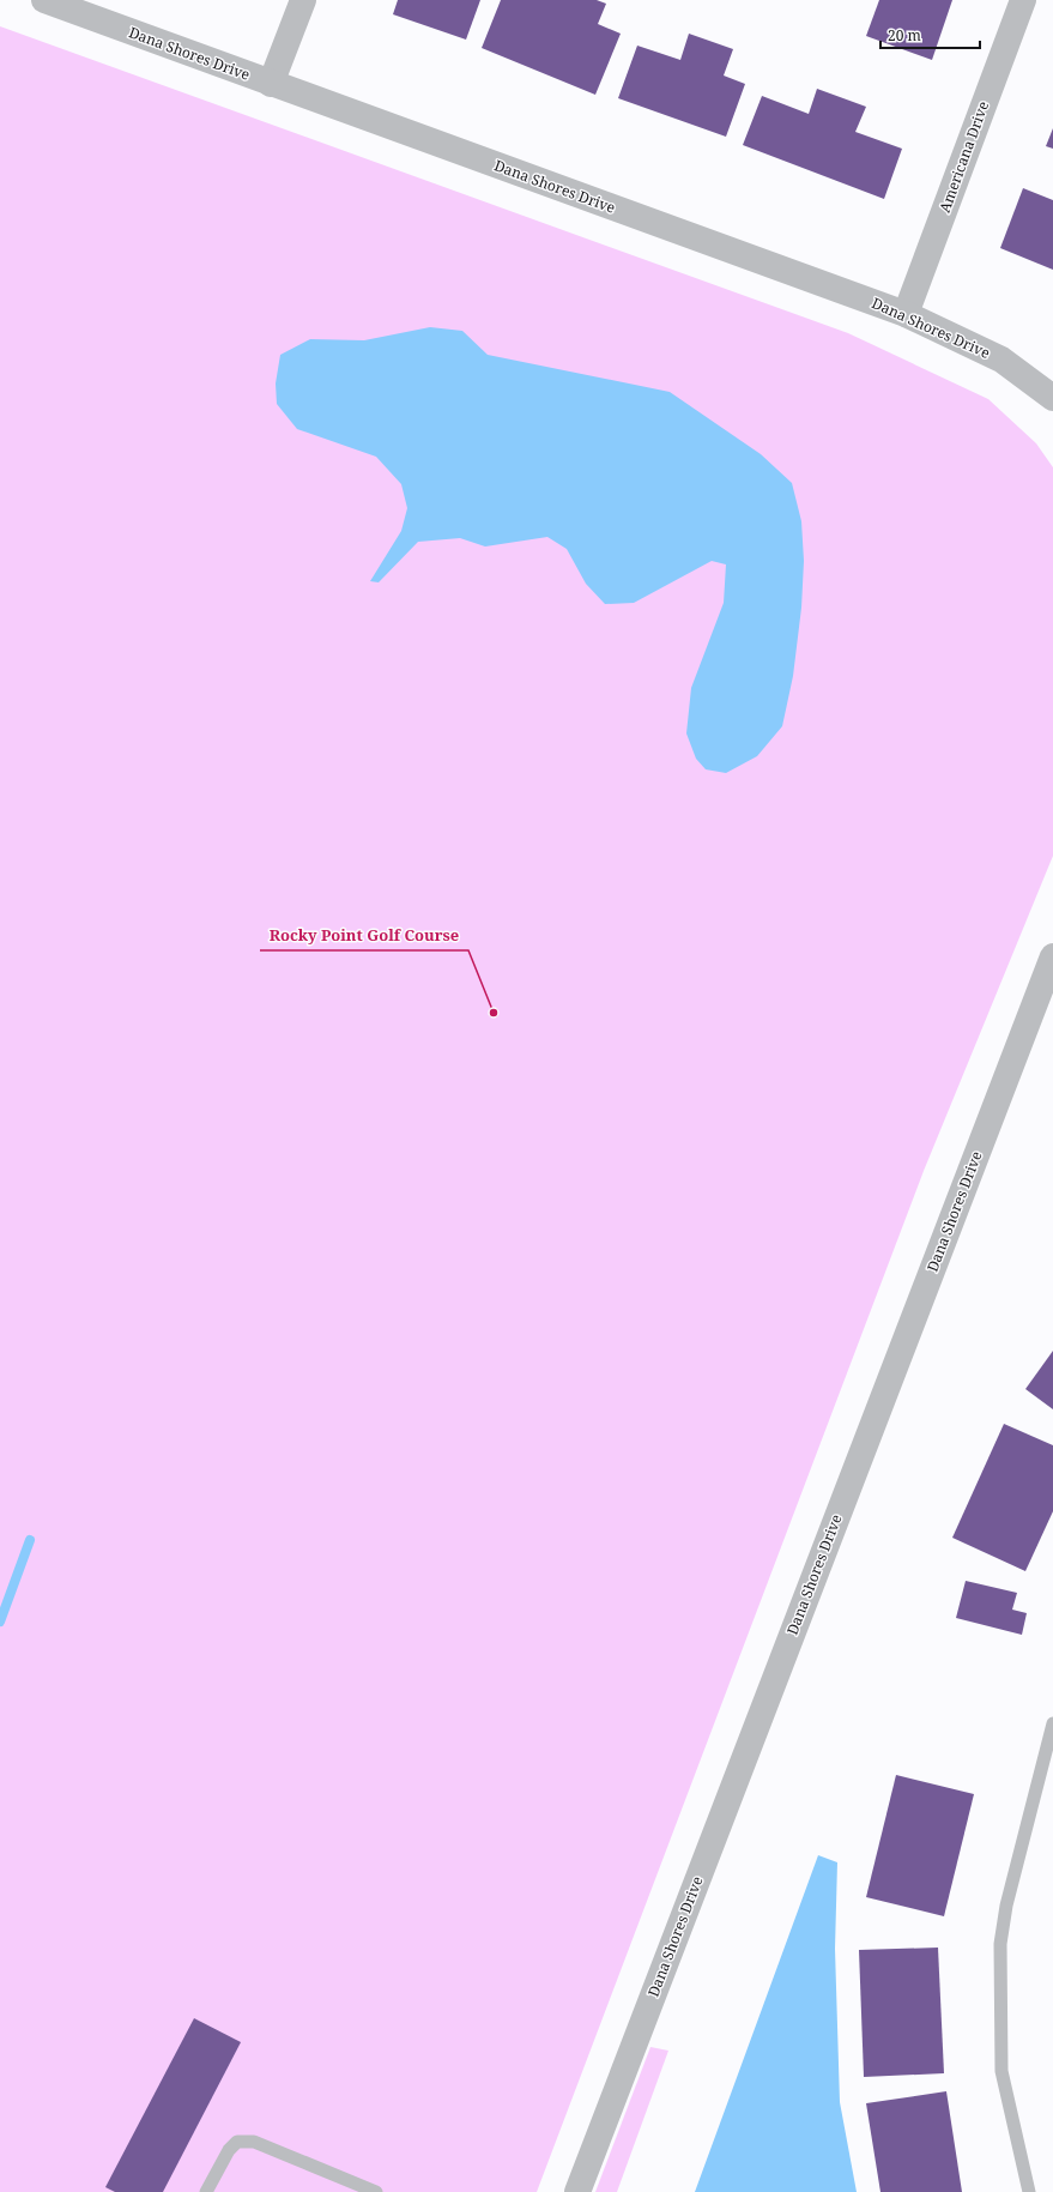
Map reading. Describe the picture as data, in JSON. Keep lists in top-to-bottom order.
{
  "streets": {
    "street": ["Dana Shores Drive", "Americana Drive"]
  },
  "crossings": [
    ["Dana Shores Drive", "Americana Drive"]
  ],
  "places": ["Rocky Point Golf Course"],
  "scale_bar": "20 m"
}
